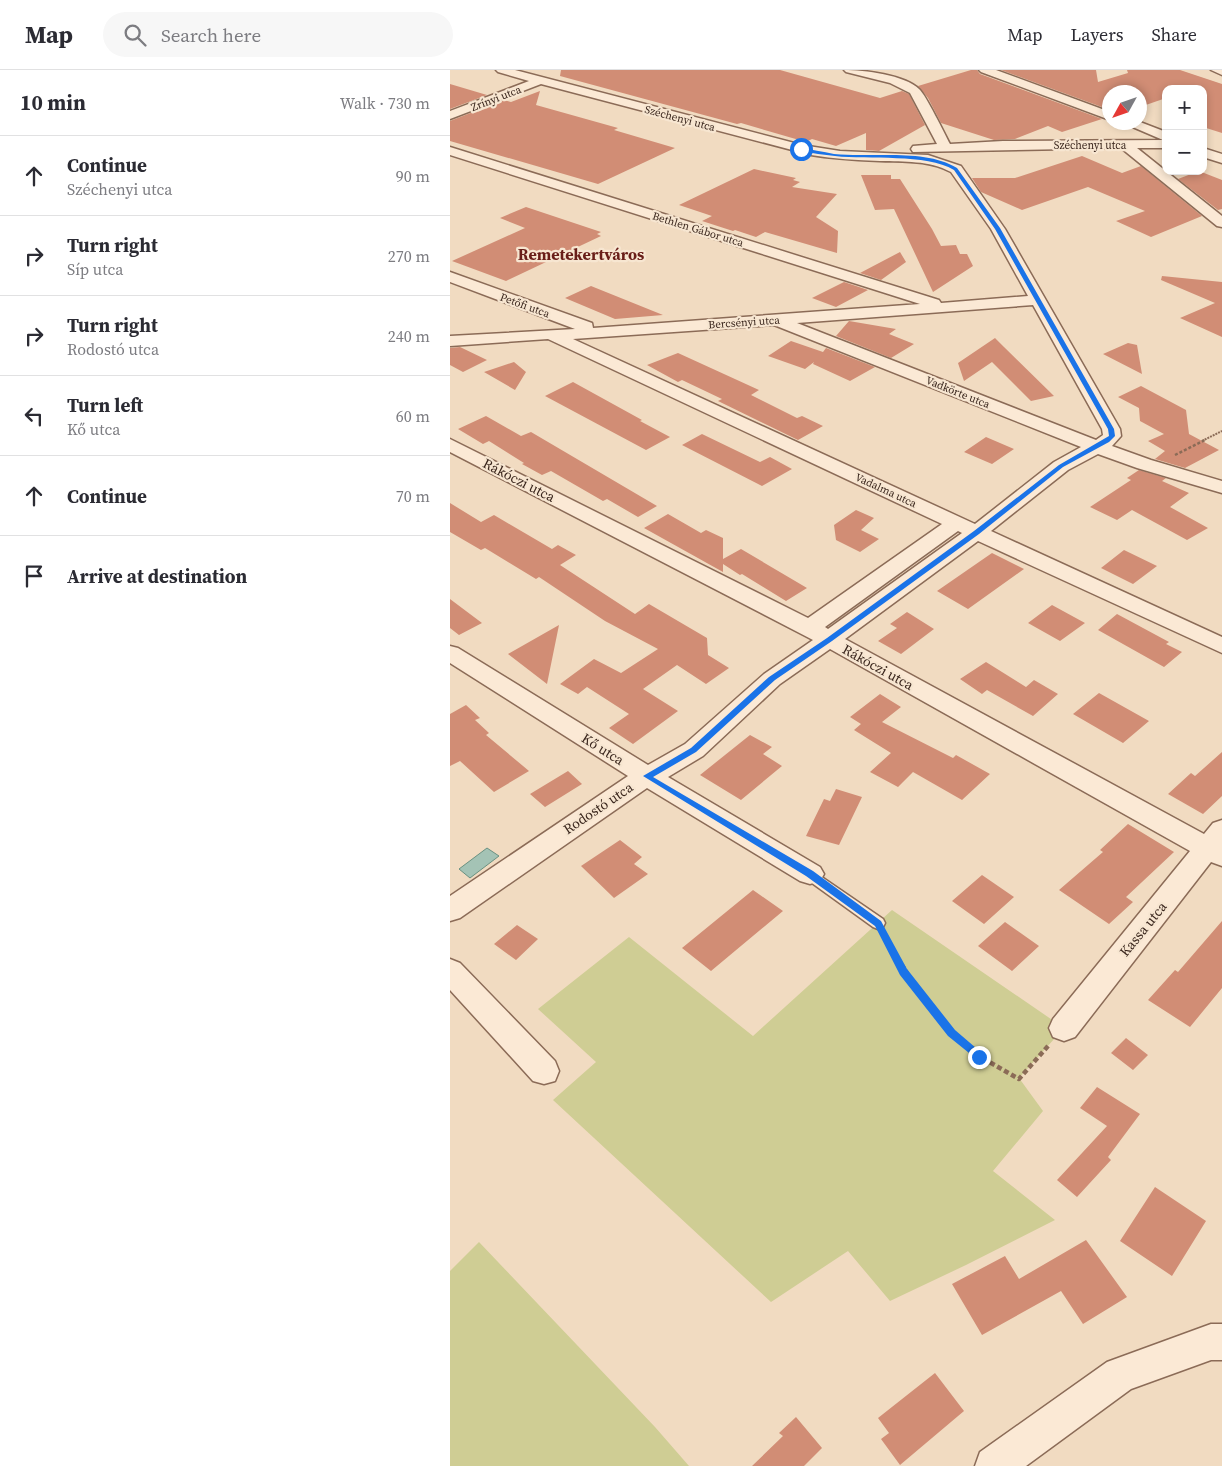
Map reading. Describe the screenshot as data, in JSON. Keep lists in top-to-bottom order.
{
  "streets": {
    "street": [
      "Zrínyi utca",
      "Széchenyi utca",
      "Bethlen Gábor utca",
      "Petőfi utca",
      "Bercsényi utca",
      "Vadkörte utca",
      "Rákóczi utca",
      "Vadalma utca",
      "Kő utca",
      "Rodostó utca",
      "Kassa utca"
    ]
  },
  "crossings": [
    ["Zrínyi utca", "Széchenyi utca"],
    ["Széchenyi utca", "Bercsényi utca"],
    ["Bethlen Gábor utca", "Bercsényi utca"],
    ["Petőfi utca", "Bercsényi utca"],
    ["Bercsényi utca", "Vadkörte utca"],
    ["Bercsényi utca", "Vadalma utca"],
    ["Vadkörte utca", "Rodostó utca"],
    ["Rákóczi utca", "Rodostó utca"],
    ["Rákóczi utca", "Kassa utca"],
    ["Vadalma utca", "Rodostó utca"],
    ["Kő utca", "Rodostó utca"]
  ],
  "districts": ["Remetekertváros"],
  "north": "bottom left",
  "page": {
    "header": "Map",
    "search": "Search here",
    "nav": ["Map", "Layers", "Share"],
    "heading": ["10 min", "Walk · 730 m"],
    "map_buttons": ["+", "−"],
    "list": [
      ["Continue", "Széchenyi utca", "90 m"],
      ["Turn right", "Síp utca", "270 m"],
      ["Turn right", "Rodostó utca", "240 m"],
      ["Turn left", "Kő utca", "60 m"],
      ["Continue", "70 m"],
      "Arrive at destination"
    ]
  }
}
